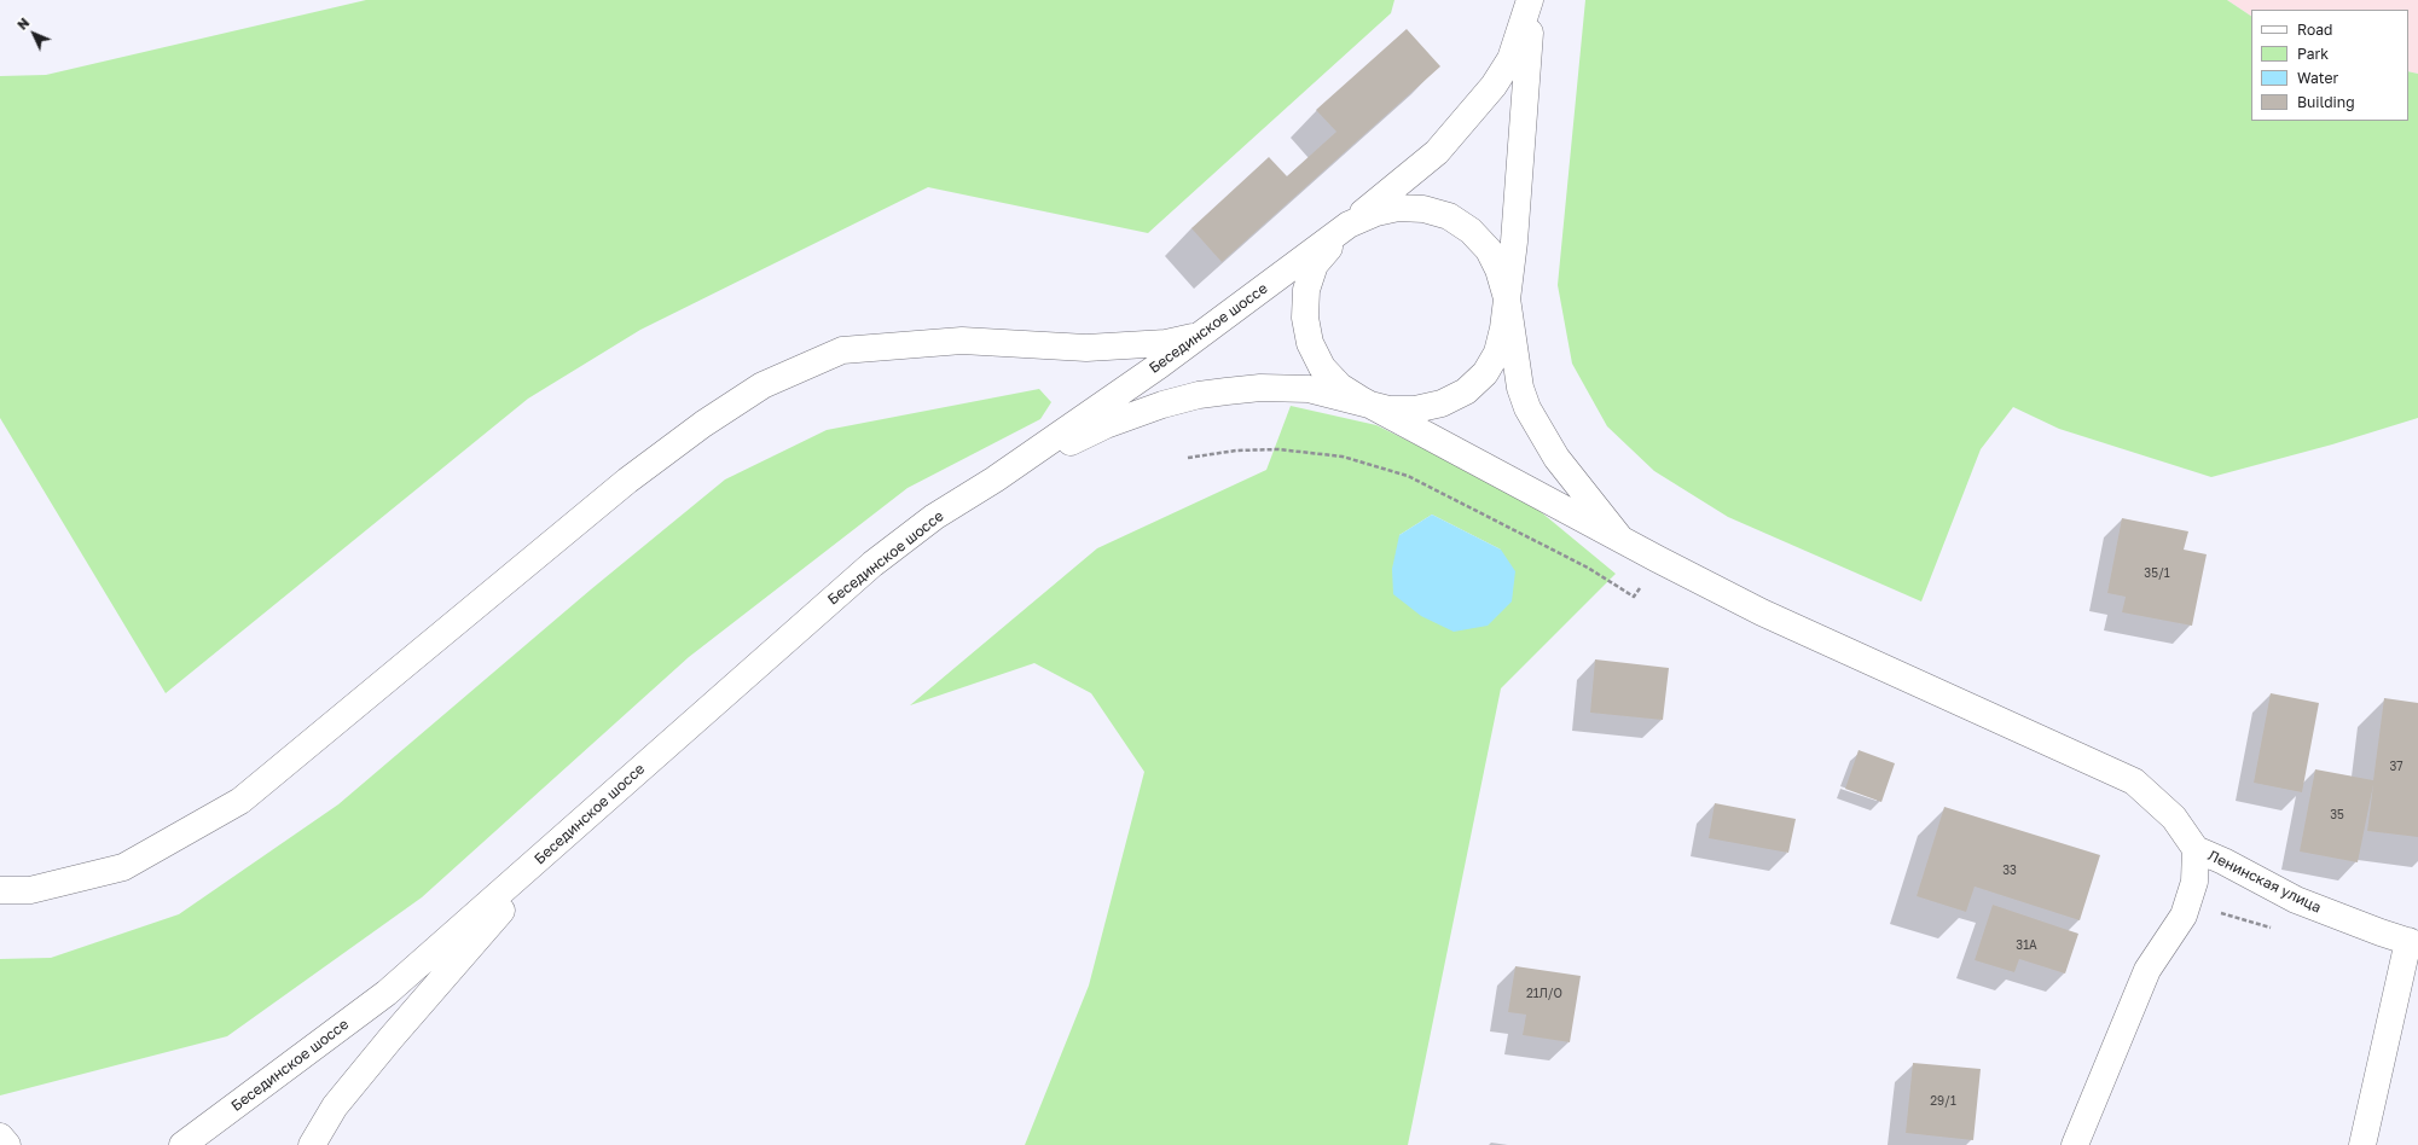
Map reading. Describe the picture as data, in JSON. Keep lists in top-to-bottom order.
{
  "streets": {
    "street": ["Бесединское шоссе", "Ленинская улица"]
  },
  "house_numbers": [
    "35/1",
    "37",
    "35",
    "33",
    "31А",
    "21Л/О",
    "29/1"
  ],
  "legend": [
    "Road",
    "Park",
    "Water",
    "Building"
  ],
  "north": "top left"
}
